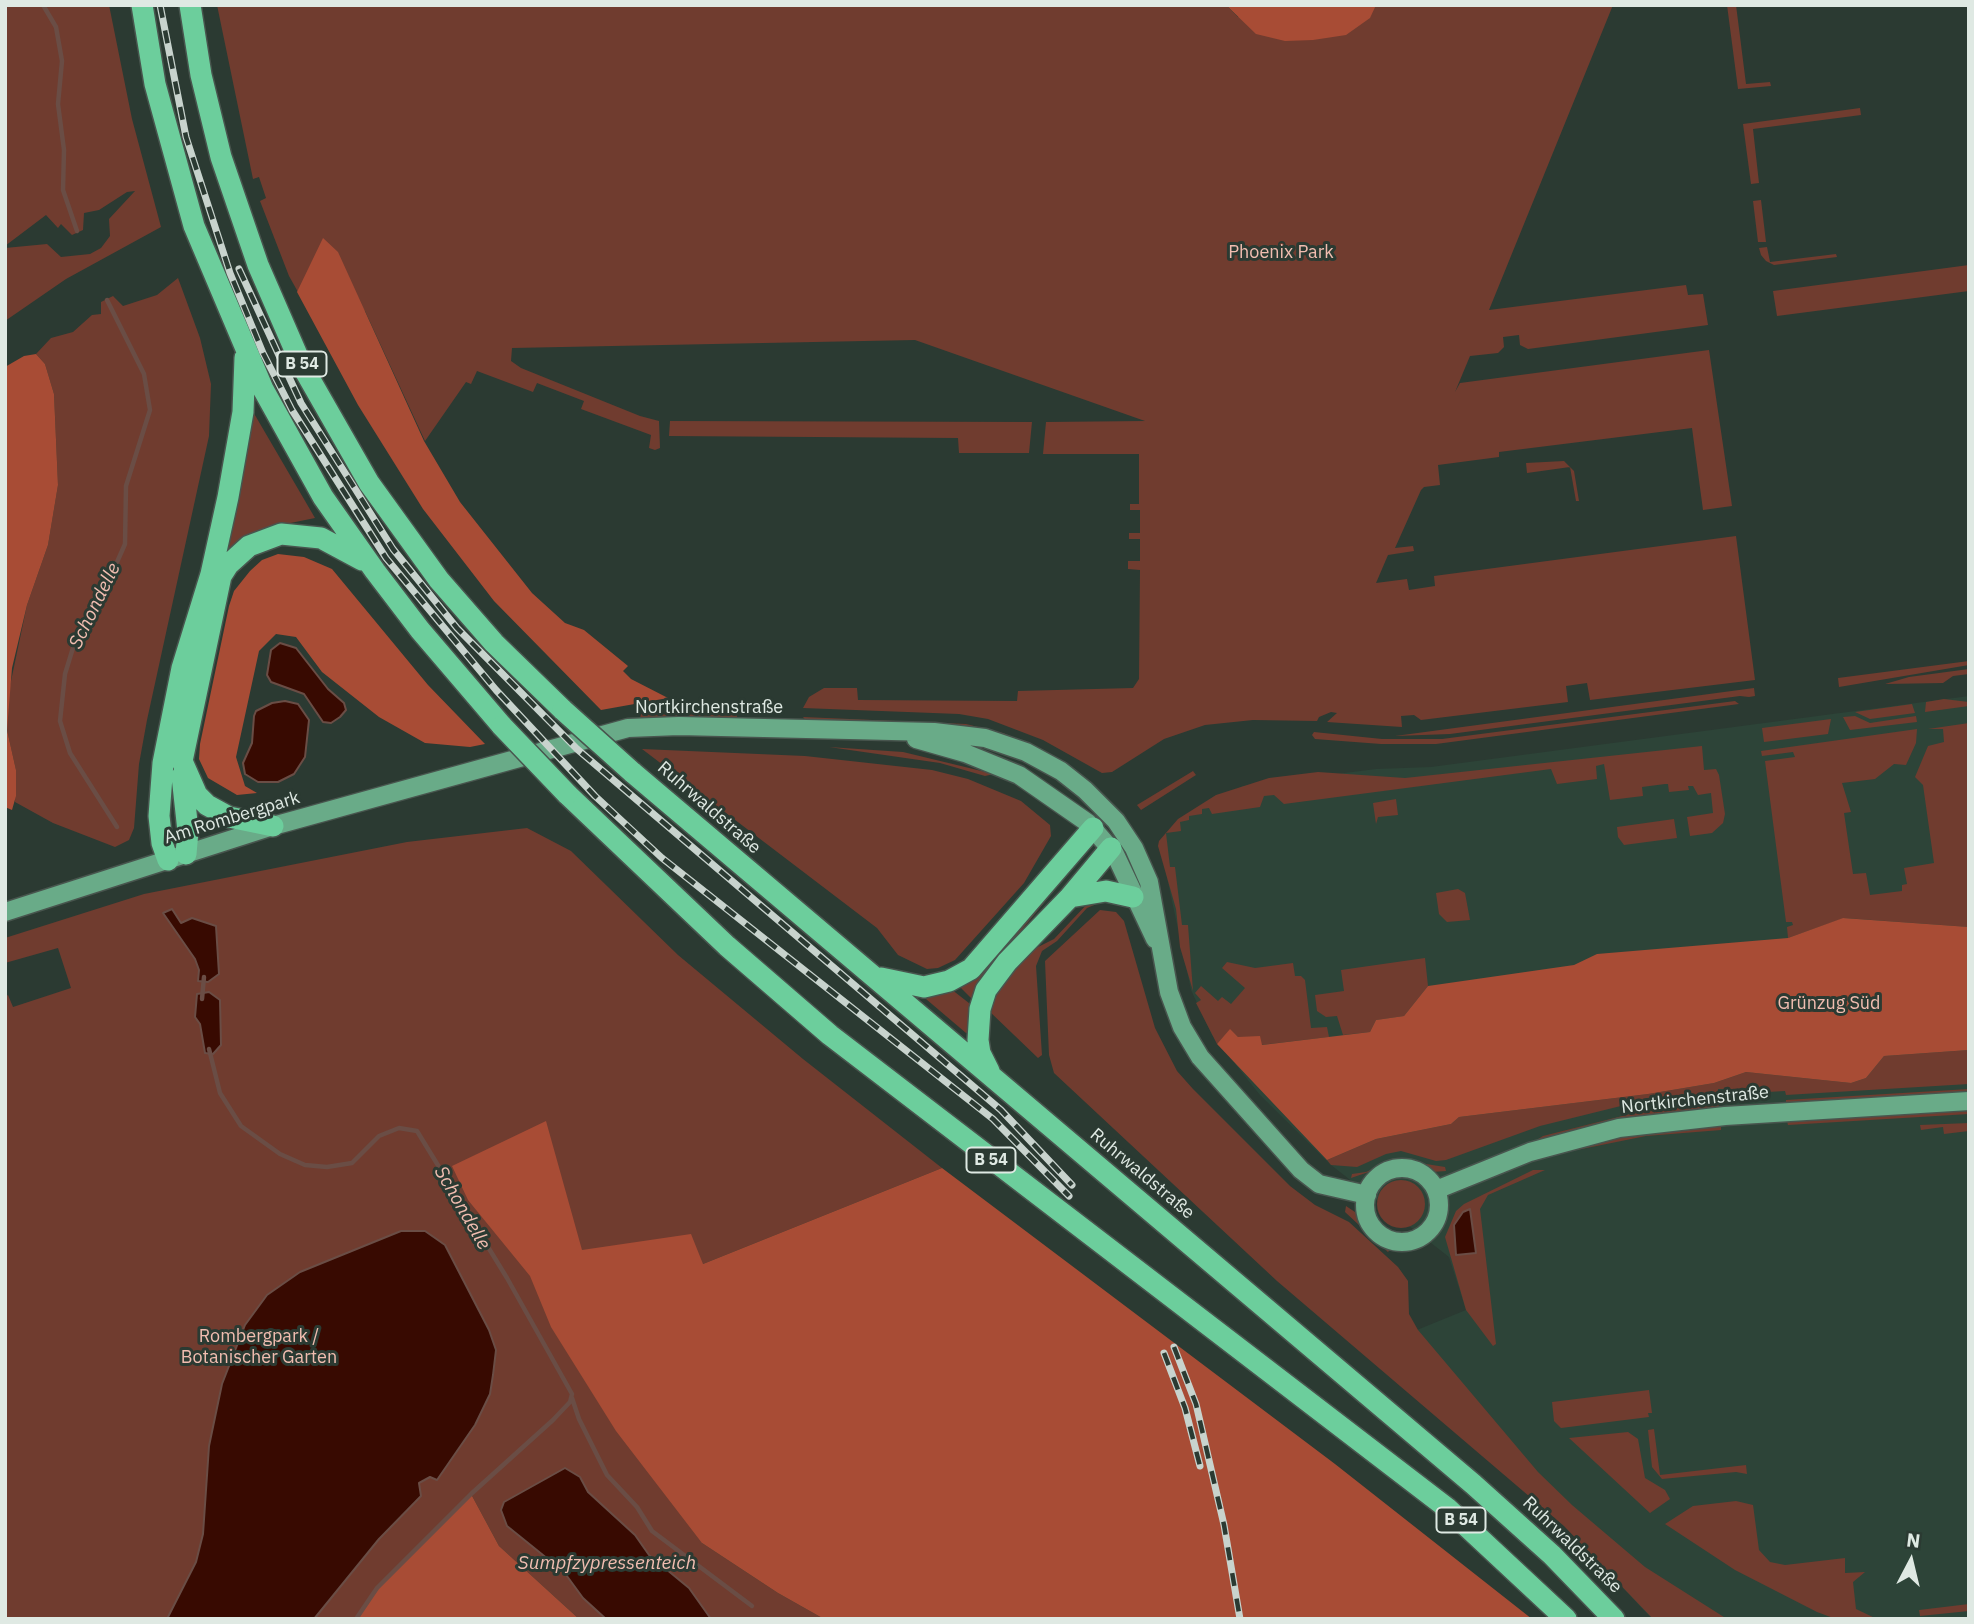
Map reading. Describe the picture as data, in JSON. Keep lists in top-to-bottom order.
{
  "streets": {
    "highway": ["B 54", "Ruhrwaldstraße"],
    "main road": ["Nortkirchenstraße", "Am Rombergpark"]
  },
  "crossings": [
    ["Nortkirchenstraße", "Am Rombergpark"]
  ],
  "water": ["Schondelle", "Sumpfzypressenteich"],
  "parks": ["Phoenix Park", "Grünzug Süd", "Rombergpark / Botanischer Garten"],
  "north": "top"
}
